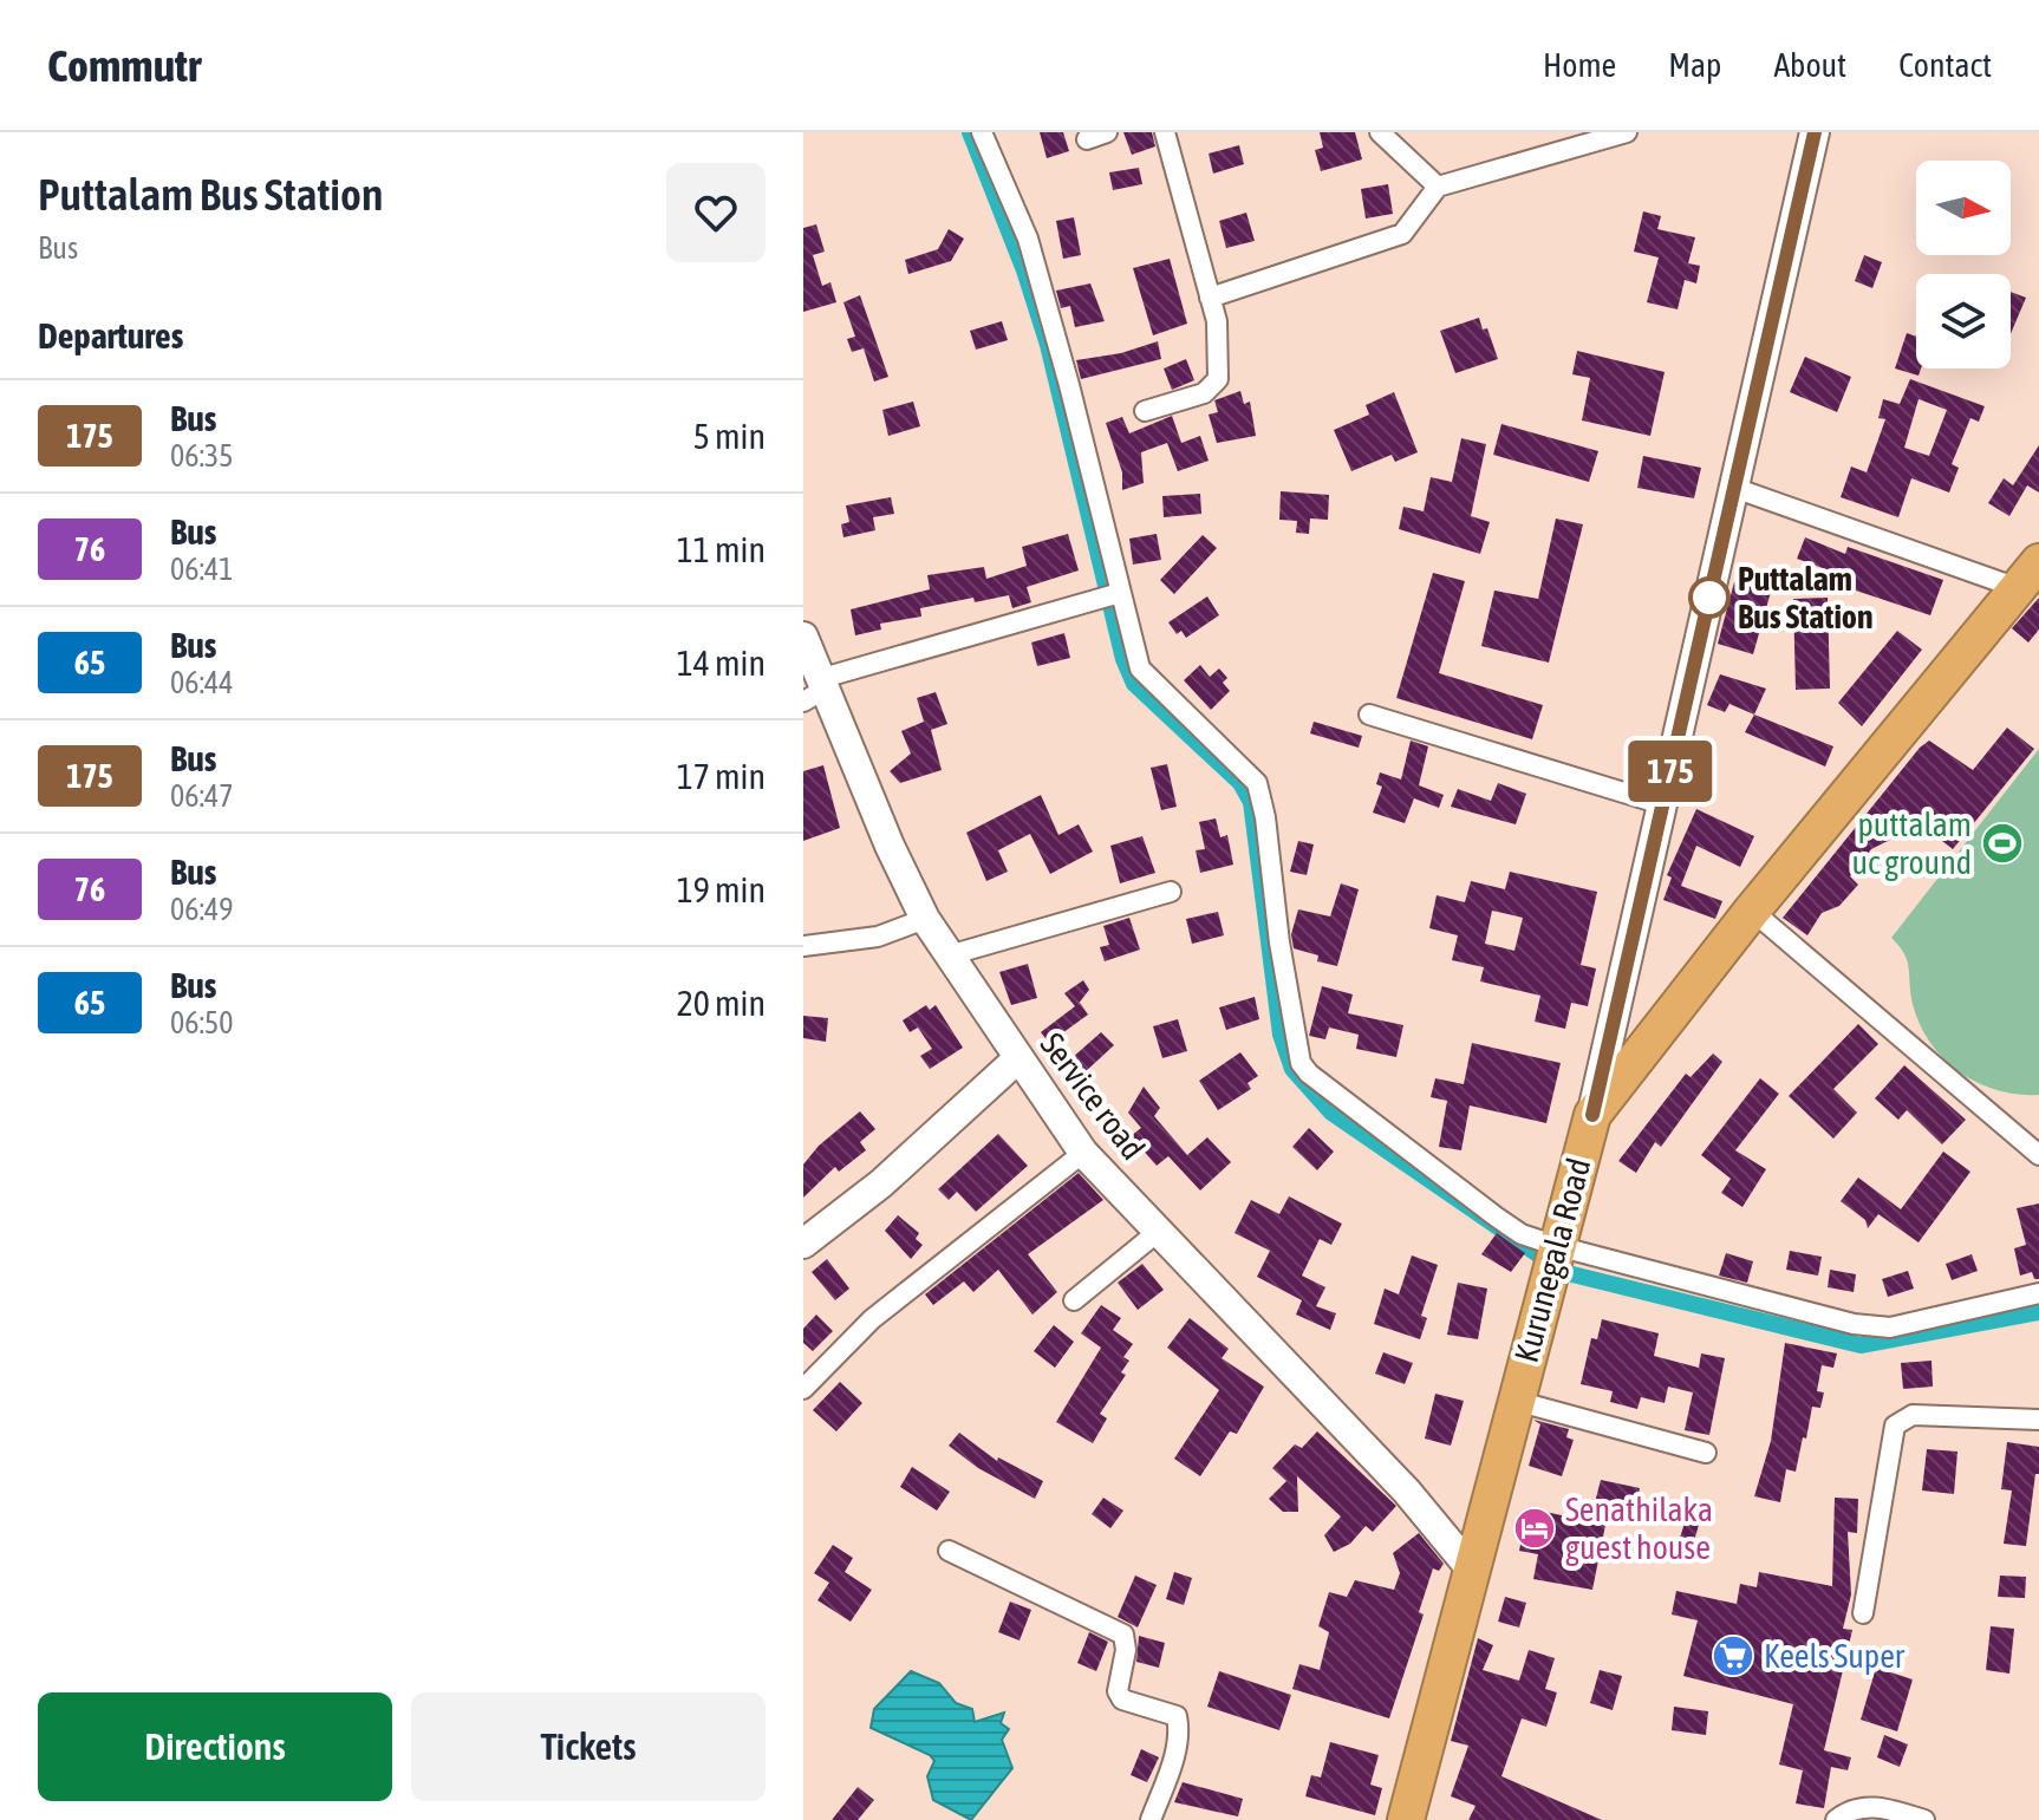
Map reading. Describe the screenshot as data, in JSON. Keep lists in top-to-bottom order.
{
  "streets": {
    "highway": ["Kurunegala Road"],
    "street": ["Service road"]
  },
  "crossings": [
    ["Service road", "Kurunegala Road"]
  ],
  "places": {
    "other": ["Puttalam Bus Station"],
    "sports": ["puttalam uc ground"],
    "hotel": ["Senathilaka guest house"],
    "supermarket": ["Keels Super"]
  },
  "lines": ["bus line 175"],
  "north": "right",
  "page": {
    "header": "Commutr",
    "nav": [
      "Home",
      "Map",
      "About",
      "Contact"
    ],
    "heading": [
      ["Puttalam Bus Station", "Bus"],
      "Departures"
    ],
    "on_map": "175",
    "list": [
      {
        "mark": "175",
        "name": "Bus",
        "note": "06:35",
        "value": "5 min"
      },
      {
        "mark": "76",
        "name": "Bus",
        "note": "06:41",
        "value": "11 min"
      },
      {
        "mark": "65",
        "name": "Bus",
        "note": "06:44",
        "value": "14 min"
      },
      {
        "mark": "175",
        "name": "Bus",
        "note": "06:47",
        "value": "17 min"
      },
      {
        "mark": "76",
        "name": "Bus",
        "note": "06:49",
        "value": "19 min"
      },
      {
        "mark": "65",
        "name": "Bus",
        "note": "06:50",
        "value": "20 min"
      }
    ],
    "buttons": ["Directions", "Tickets"]
  }
}
